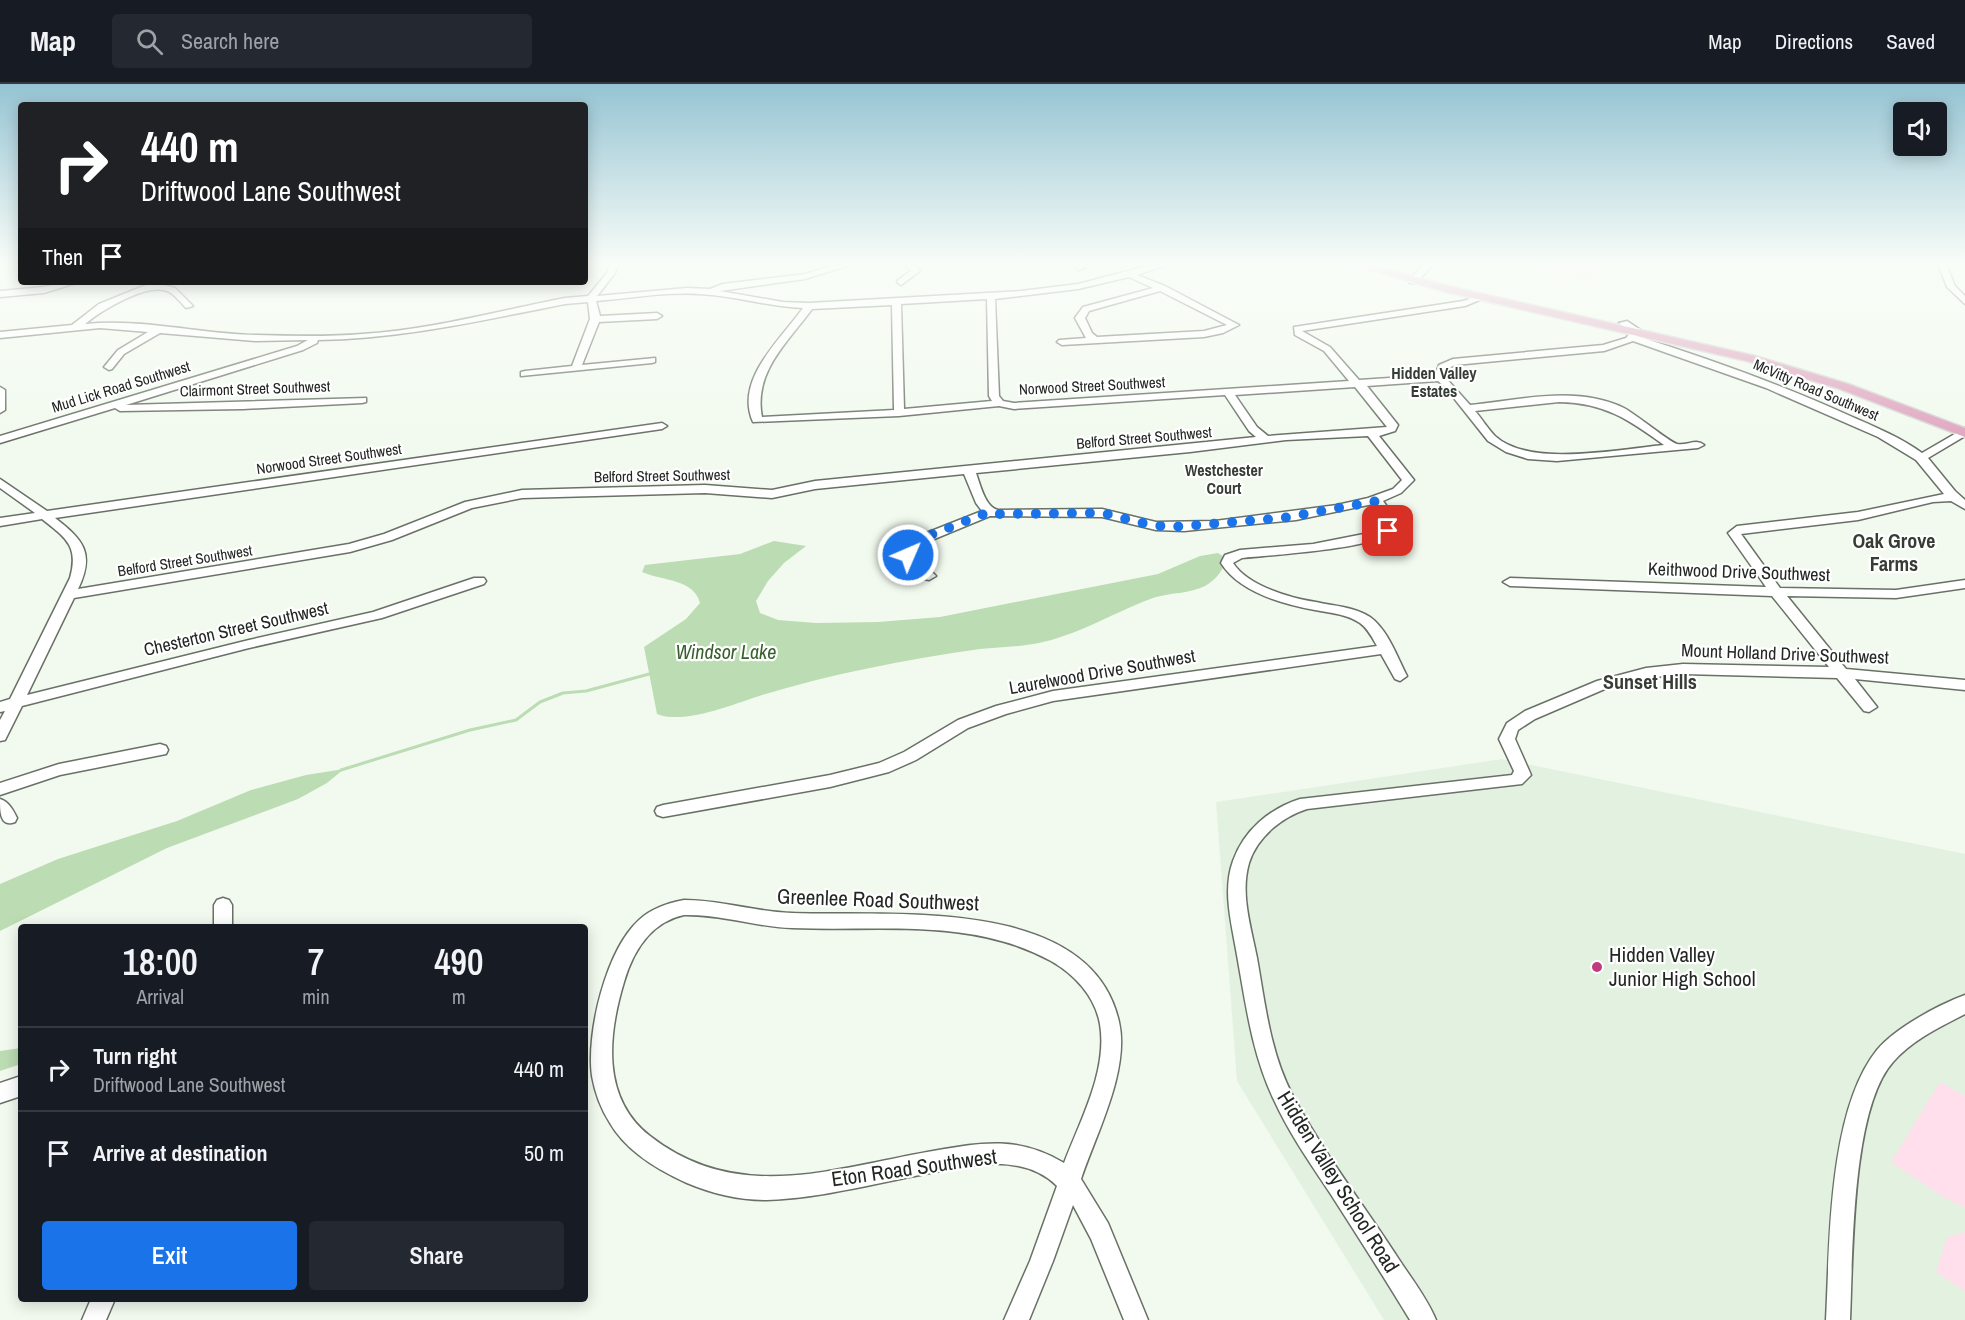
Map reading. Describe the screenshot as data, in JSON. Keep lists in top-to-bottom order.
{
  "streets": {
    "street": [
      "Norwood Street Southwest",
      "Mud Lick Road Southwest",
      "Clairmont Street Southwest",
      "McVitty Road Southwest",
      "Belford Street Southwest",
      "Keithwood Drive Southwest",
      "Chesterton Street Southwest",
      "Mount Holland Drive Southwest",
      "Laurelwood Drive Southwest",
      "Greenlee Road Southwest",
      "Eton Road Southwest",
      "Hidden Valley School Road"
    ]
  },
  "crossings": [
    ["Mud Lick Road Southwest", "Clairmont Street Southwest"],
    ["Mount Holland Drive Southwest", "Hidden Valley School Road"],
    ["Greenlee Road Southwest", "Eton Road Southwest"]
  ],
  "districts": [
    "Hidden Valley Estates",
    "Westchester Court",
    "Oak Grove Farms",
    "Sunset Hills"
  ],
  "water": ["Windsor Lake"],
  "places": ["Hidden Valley Junior High School"],
  "page": {
    "header": "Map",
    "search": "Search here",
    "nav": ["Map", "Directions", "Saved"],
    "turn": ["440 m", "Driftwood Lane Southwest"],
    "then": "Then",
    "eta": [
      "18:00",
      "Arrival",
      "7",
      "min",
      "490",
      "m"
    ],
    "list": [
      {
        "name": "Turn right",
        "note": "Driftwood Lane Southwest",
        "value": "440 m"
      },
      {
        "name": "Arrive at destination",
        "value": "50 m"
      }
    ],
    "buttons": ["Exit", "Share"]
  }
}
